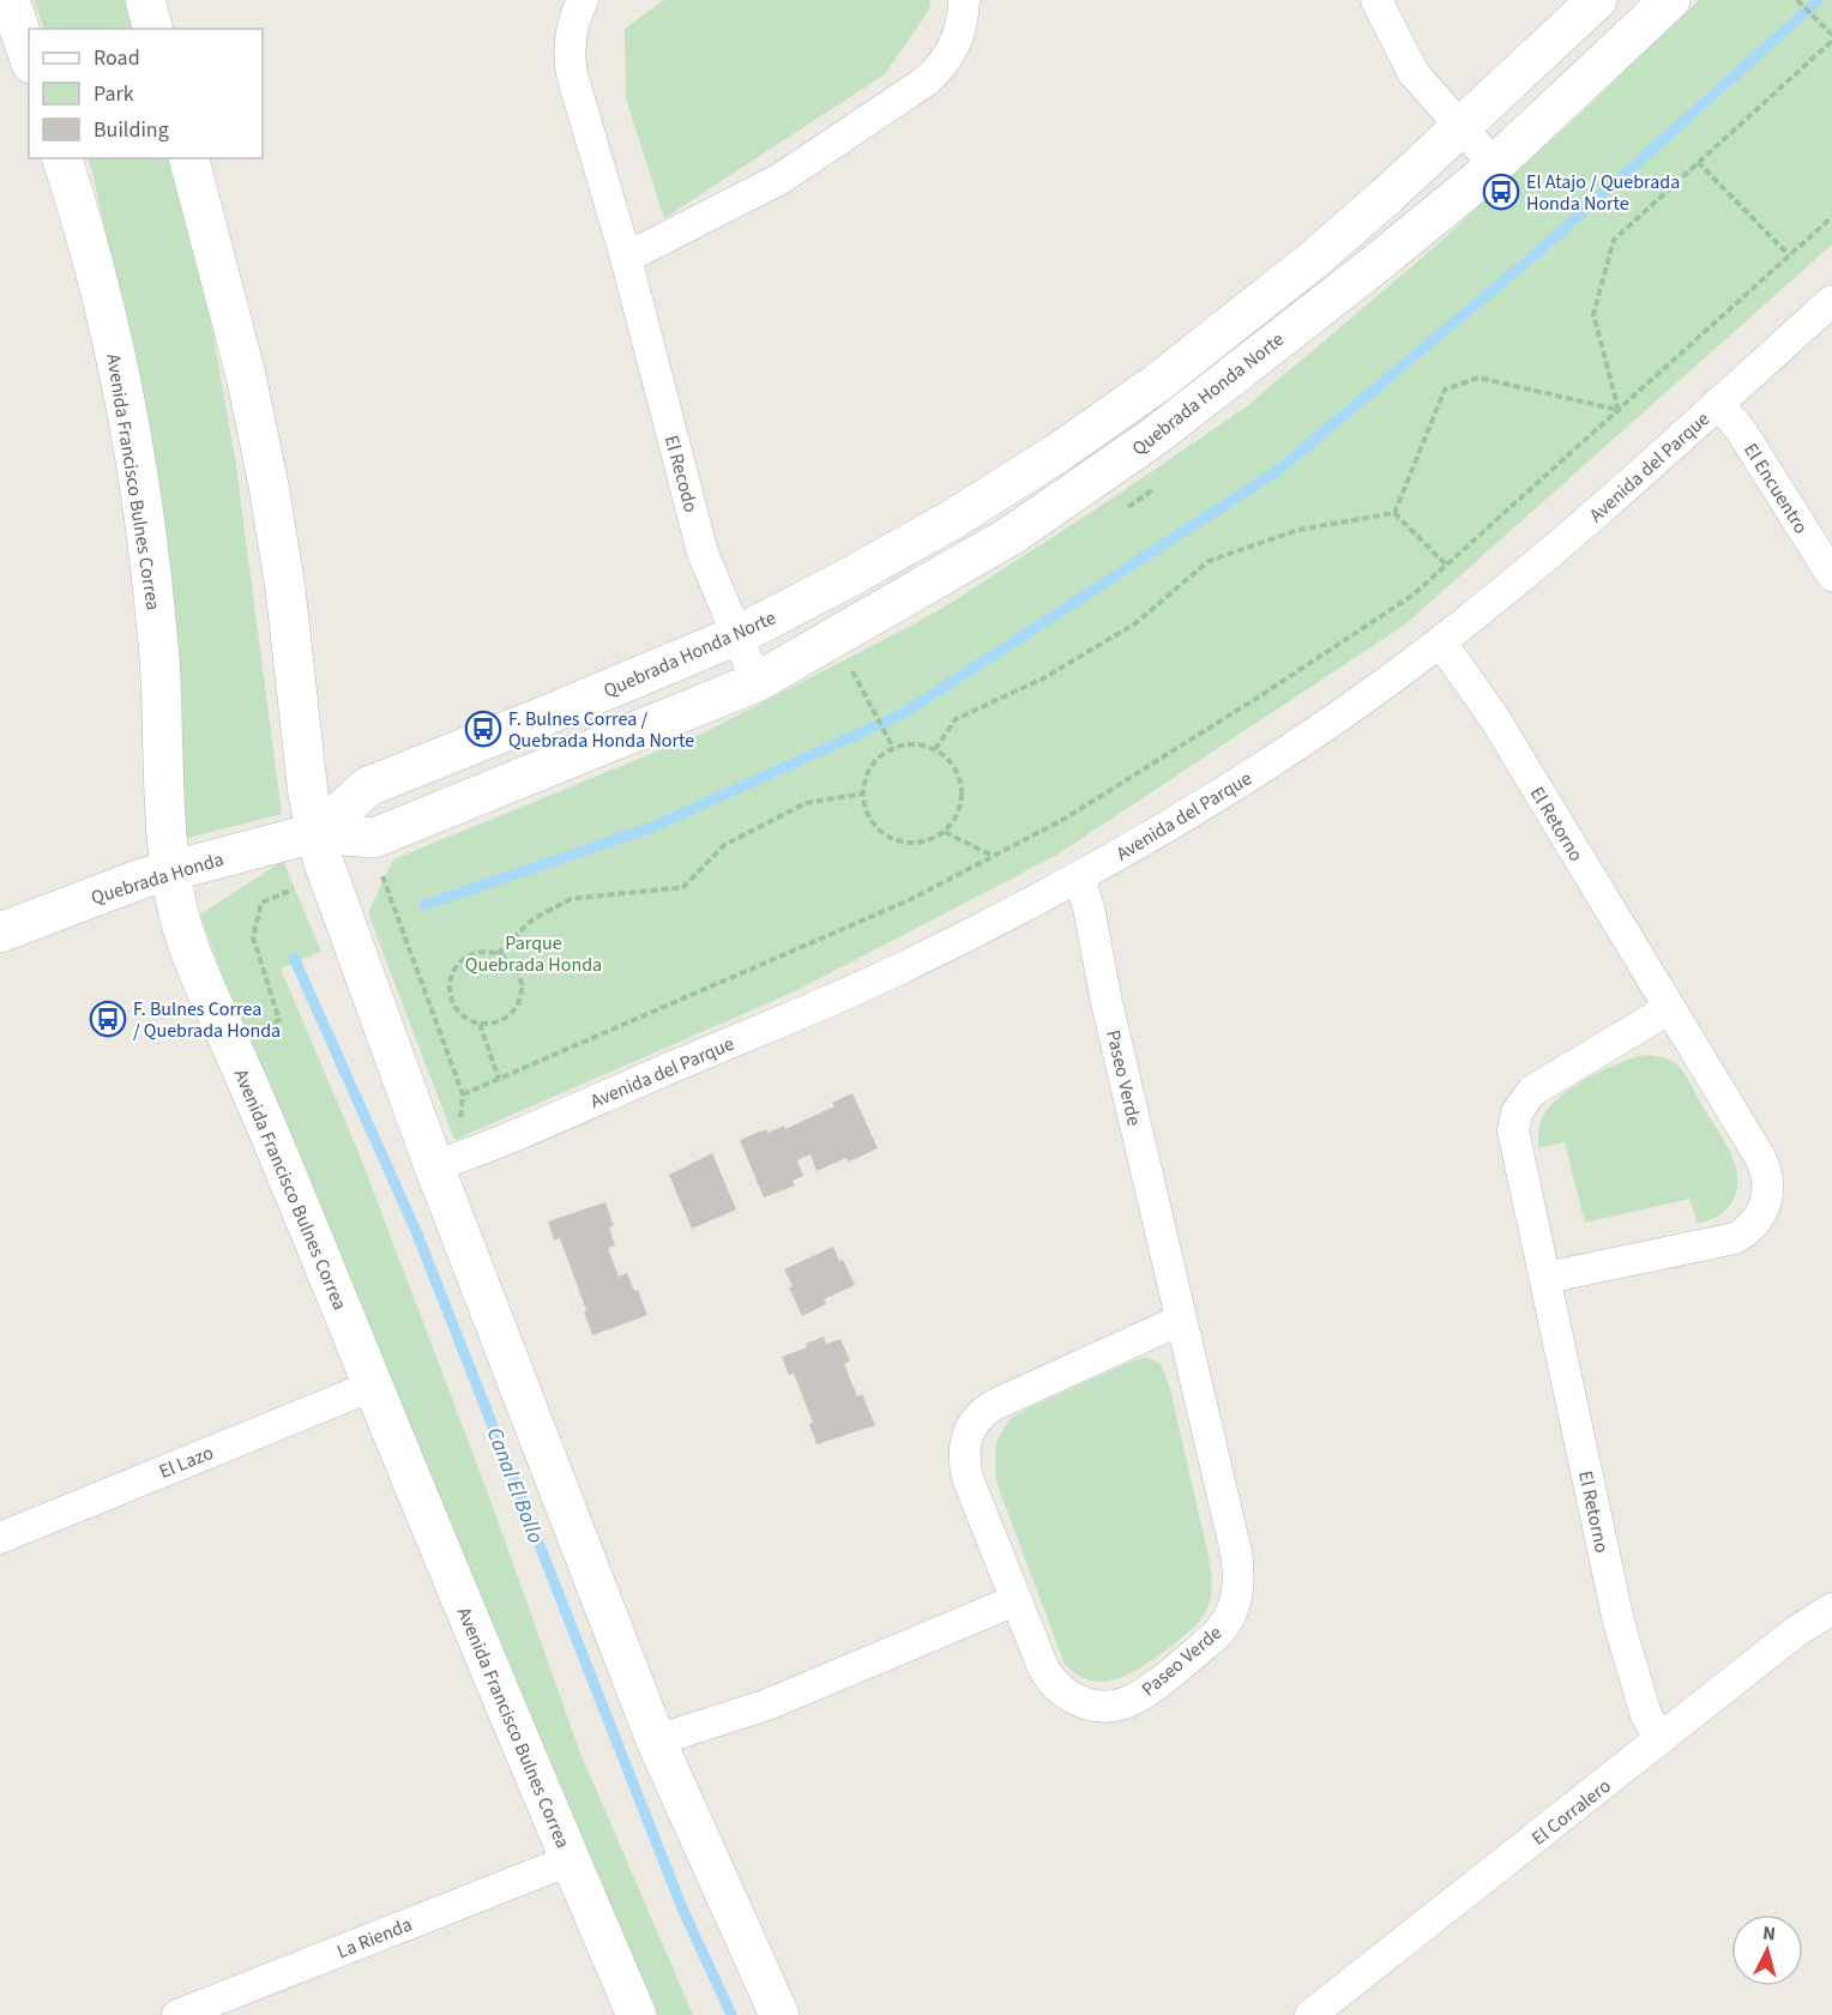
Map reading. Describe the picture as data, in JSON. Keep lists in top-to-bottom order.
{
  "streets": {
    "street": [
      "Quebrada Honda Norte",
      "Avenida del Parque",
      "El Recodo",
      "Avenida Francisco Bulnes Correa",
      "El Encuentro",
      "El Retorno",
      "Quebrada Honda",
      "Paseo Verde",
      "El Lazo",
      "El Corralero",
      "La Rienda"
    ]
  },
  "crossings": [
    ["Quebrada Honda Norte", "El Recodo"],
    ["Quebrada Honda Norte", "Quebrada Honda"],
    ["Avenida del Parque", "El Encuentro"],
    ["Avenida del Parque", "El Retorno"],
    ["Avenida del Parque", "Paseo Verde"],
    ["Avenida Francisco Bulnes Correa", "Quebrada Honda"],
    ["Avenida Francisco Bulnes Correa", "El Lazo"],
    ["Avenida Francisco Bulnes Correa", "La Rienda"],
    ["El Retorno", "El Corralero"]
  ],
  "water": ["Canal El Bollo"],
  "parks": ["Parque Quebrada Honda"],
  "places": {
    "bus stop": ["El Atajo / Quebrada Honda Norte", "F. Bulnes Correa / Quebrada Honda Norte", "F. Bulnes Correa / Quebrada Honda"]
  },
  "legend": ["Road", "Park", "Building"],
  "north": "top"
}
